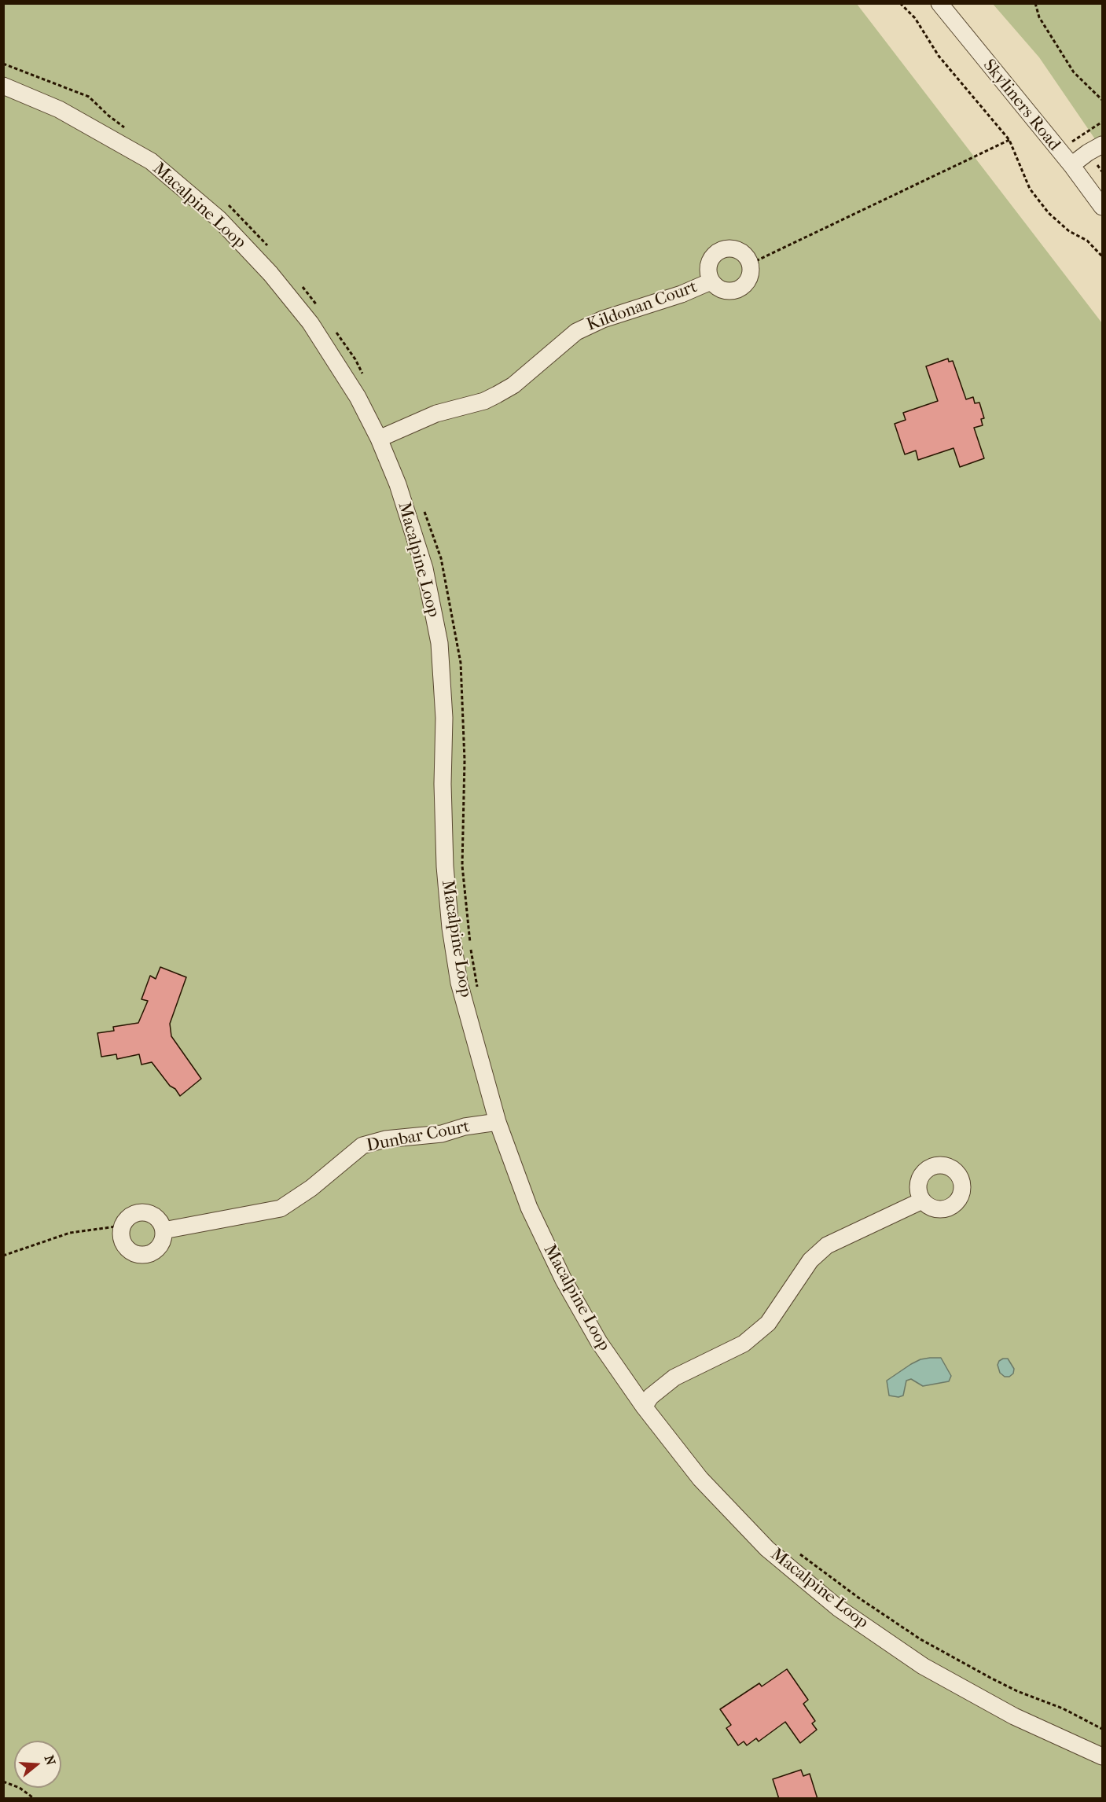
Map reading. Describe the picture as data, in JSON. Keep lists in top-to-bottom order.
{
  "streets": {
    "street": [
      "Skyliners Road",
      "Macalpine Loop",
      "Kildonan Court",
      "Dunbar Court"
    ]
  },
  "crossings": [
    ["Macalpine Loop", "Kildonan Court"],
    ["Macalpine Loop", "Dunbar Court"]
  ],
  "north": "right"
}
